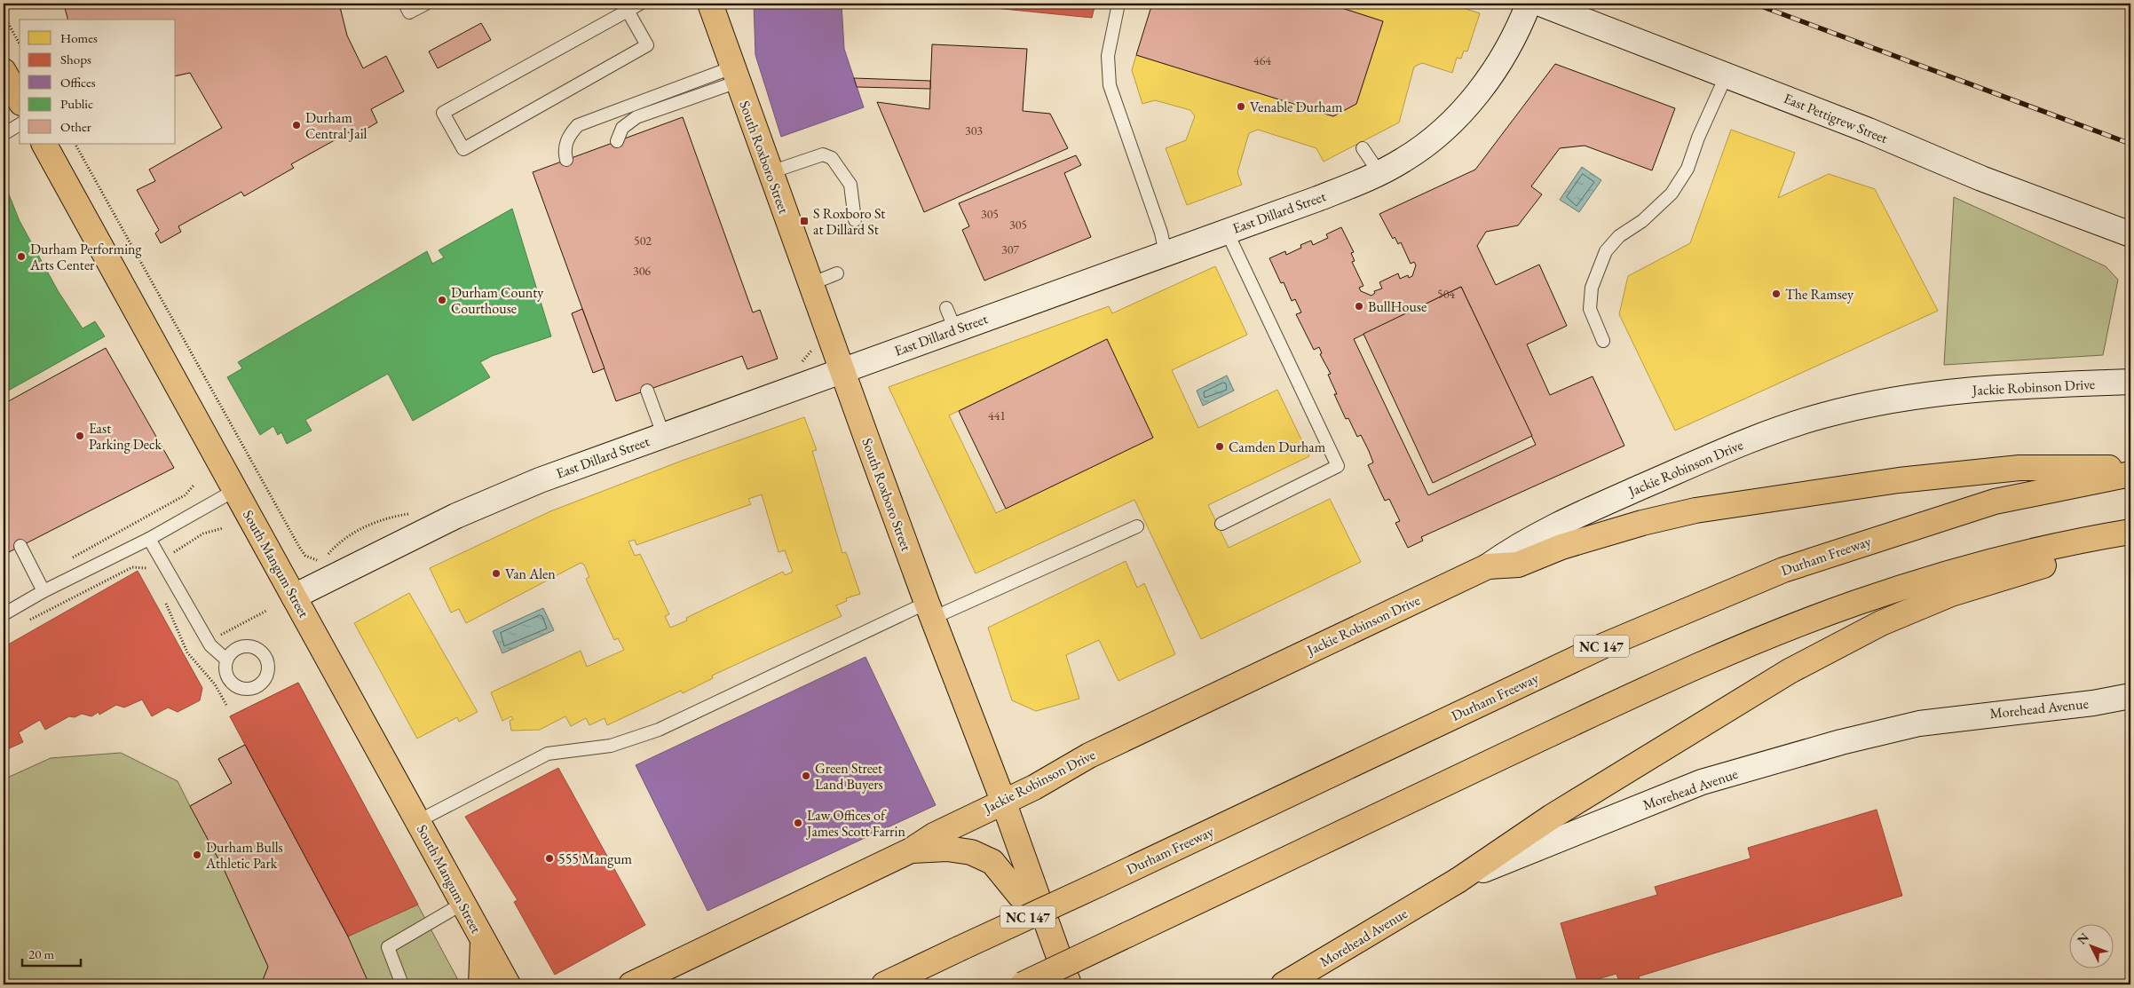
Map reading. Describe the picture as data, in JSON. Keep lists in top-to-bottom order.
{
  "streets": {
    "main road": [
      "South Roxboro Street",
      "Jackie Robinson Drive",
      "Durham Freeway",
      "South Mangum Street",
      "NC 147",
      "Morehead Avenue"
    ],
    "street": ["East Pettigrew Street", "East Dillard Street"]
  },
  "crossings": [
    ["South Roxboro Street", "East Dillard Street"],
    ["South Roxboro Street", "Jackie Robinson Drive"],
    ["East Dillard Street", "South Mangum Street"]
  ],
  "places": {
    "other": [
      "Venable Durham",
      "Durham Central Jail",
      "Durham Performing Arts Center",
      "The Ramsey",
      "Durham County Courthouse",
      "BullHouse",
      "East Parking Deck",
      "Camden Durham",
      "Van Alen",
      "Green Street Land Buyers",
      "Law Offices of James Scott Farrin",
      "Durham Bulls Athletic Park",
      "555 Mangum"
    ],
    "transit": ["S Roxboro St at Dillard St"]
  },
  "house_numbers": [
    "464",
    "303",
    "305",
    "305",
    "502",
    "307",
    "306",
    "504",
    "441"
  ],
  "legend": [
    "Homes",
    "Shops",
    "Offices",
    "Public",
    "Other"
  ],
  "scale_bar": "20 m",
  "north": "top left"
}
